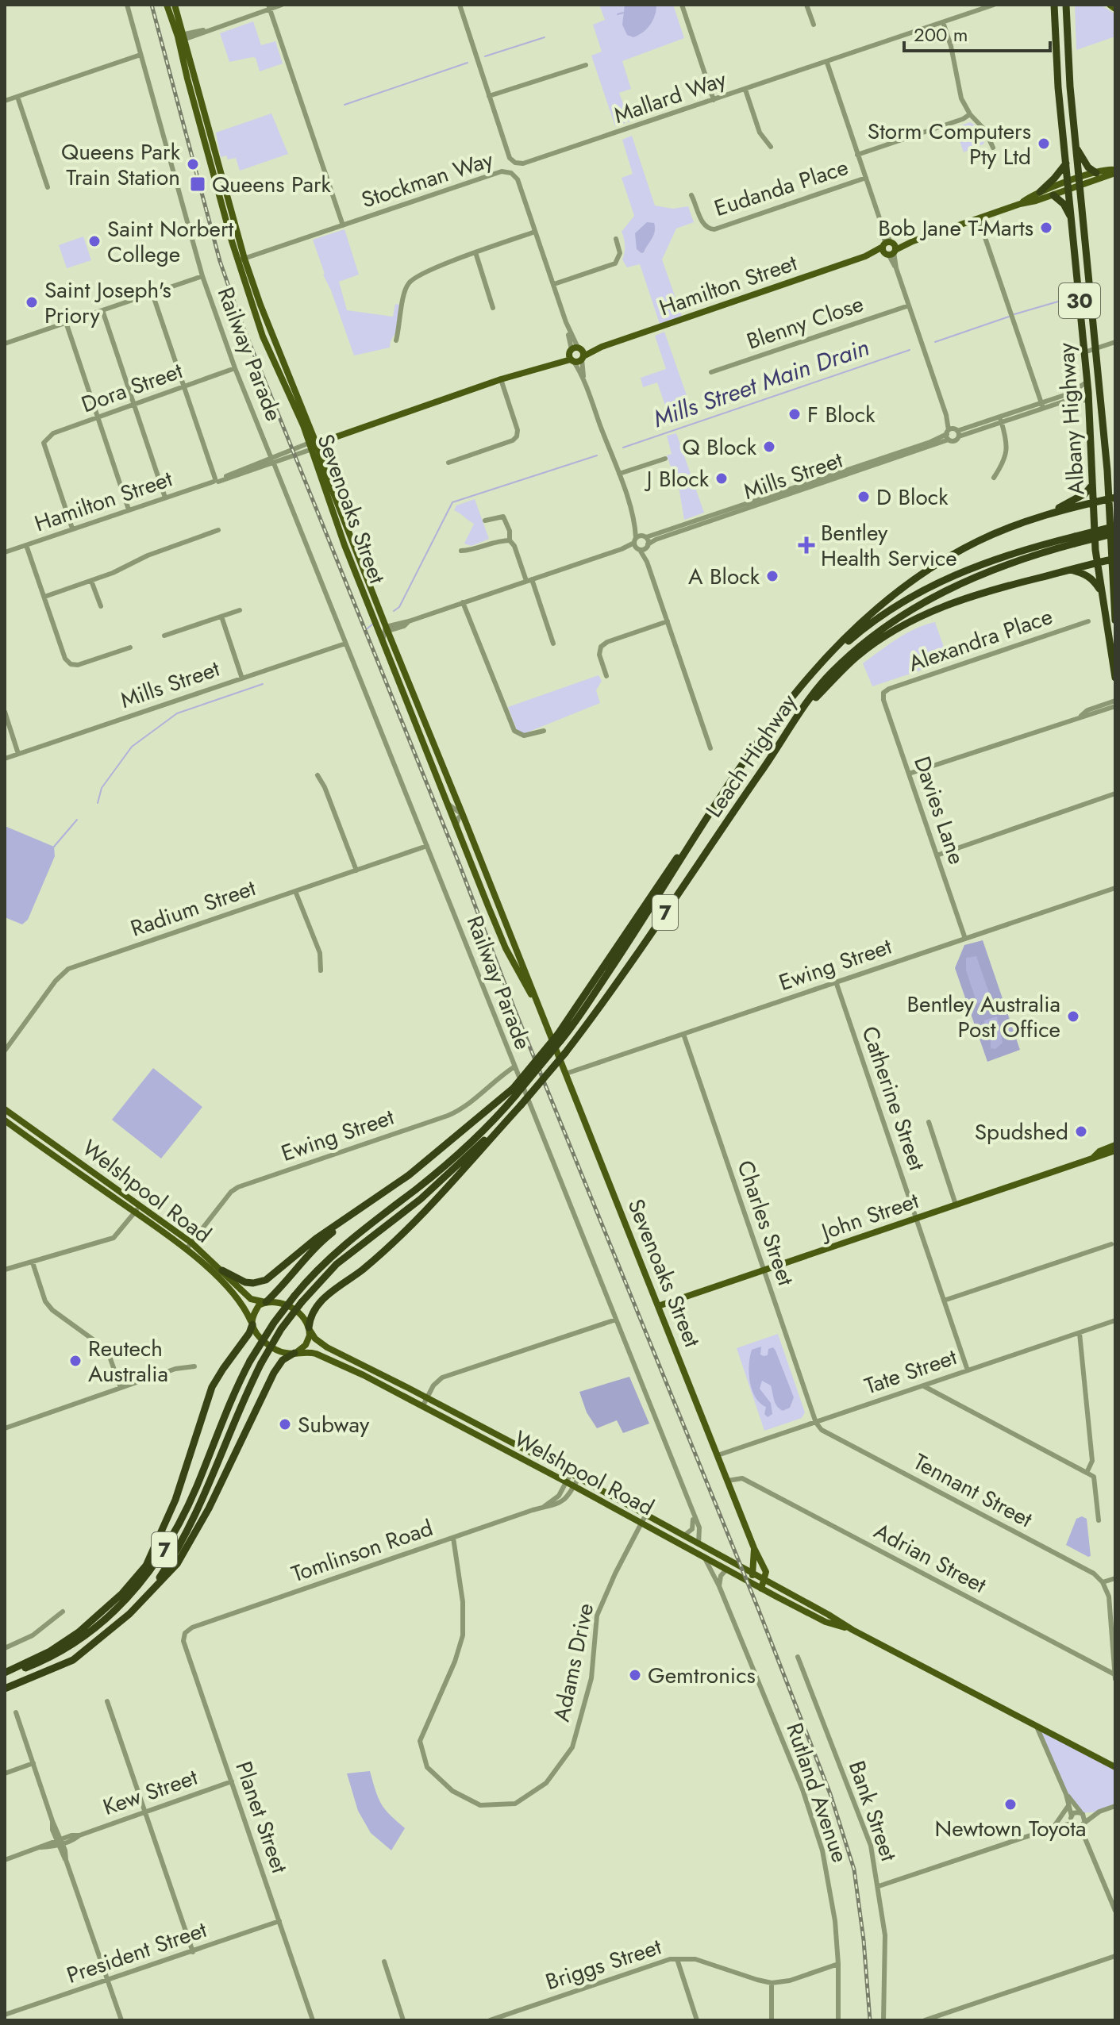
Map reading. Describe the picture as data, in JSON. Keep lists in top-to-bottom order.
{
  "streets": {
    "highway": [
      "30",
      "Albany Highway",
      "Leach Highway",
      "7"
    ],
    "main road": [
      "Hamilton Street",
      "Sevenoaks Street",
      "Welshpool Road",
      "John Street"
    ],
    "street": [
      "Mallard Way",
      "Stockman Way",
      "Eudanda Place",
      "Blenny Close",
      "Railway Parade",
      "Dora Street",
      "Mills Street",
      "Alexandra Place",
      "Davies Lane",
      "Radium Street",
      "Ewing Street",
      "Catherine Street",
      "Charles Street",
      "Tate Street",
      "Tennant Street",
      "Tomlinson Road",
      "Adrian Street",
      "Adams Drive",
      "Kew Street",
      "Rutland Avenue",
      "Bank Street",
      "Planet Street",
      "President Street",
      "Briggs Street"
    ]
  },
  "crossings": [
    ["Stockman Way", "Hamilton Street"],
    ["Stockman Way", "Sevenoaks Street"],
    ["Hamilton Street", "Railway Parade"],
    ["Hamilton Street", "Dora Street"],
    ["Hamilton Street", "Albany Highway"],
    ["Hamilton Street", "Sevenoaks Street"],
    ["Railway Parade", "Dora Street"],
    ["Railway Parade", "Mills Street"],
    ["Railway Parade", "Radium Street"],
    ["Railway Parade", "Ewing Street"],
    ["Railway Parade", "Welshpool Road"],
    ["Albany Highway", "Mills Street"],
    ["Mills Street", "Sevenoaks Street"],
    ["Sevenoaks Street", "Ewing Street"],
    ["Sevenoaks Street", "Welshpool Road"],
    ["Sevenoaks Street", "John Street"],
    ["Sevenoaks Street", "Tate Street"],
    ["Sevenoaks Street", "Adrian Street"],
    ["Alexandra Place", "Davies Lane"],
    ["Leach Highway", "7"],
    ["Davies Lane", "Ewing Street"],
    ["7", "Welshpool Road"],
    ["Ewing Street", "Catherine Street"],
    ["Ewing Street", "Welshpool Road"],
    ["Ewing Street", "Charles Street"],
    ["Catherine Street", "John Street"],
    ["Catherine Street", "Tate Street"],
    ["Welshpool Road", "Tomlinson Road"],
    ["Welshpool Road", "Adams Drive"],
    ["Welshpool Road", "Rutland Avenue"],
    ["John Street", "Charles Street"],
    ["Charles Street", "Tate Street"],
    ["Charles Street", "Tennant Street"],
    ["Tate Street", "Tennant Street"],
    ["Tomlinson Road", "Adams Drive"],
    ["Tomlinson Road", "Planet Street"],
    ["Kew Street", "Planet Street"],
    ["Rutland Avenue", "Briggs Street"],
    ["Planet Street", "President Street"]
  ],
  "water": ["Mills Street Main Drain"],
  "places": {
    "other": [
      "Storm Computers Pty Ltd",
      "Queens Park Train Station",
      "Bob Jane T-Marts",
      "Saint Norbert College",
      "Saint Joseph's Priory",
      "F Block",
      "Q Block",
      "J Block",
      "D Block",
      "A Block",
      "Bentley Australia Post Office",
      "Spudshed",
      "Reutech Australia",
      "Subway",
      "Gemtronics",
      "Newtown Toyota"
    ],
    "transit": ["Queens Park"],
    "health": ["Bentley Health Service"]
  },
  "scale_bar": "200 m"
}
